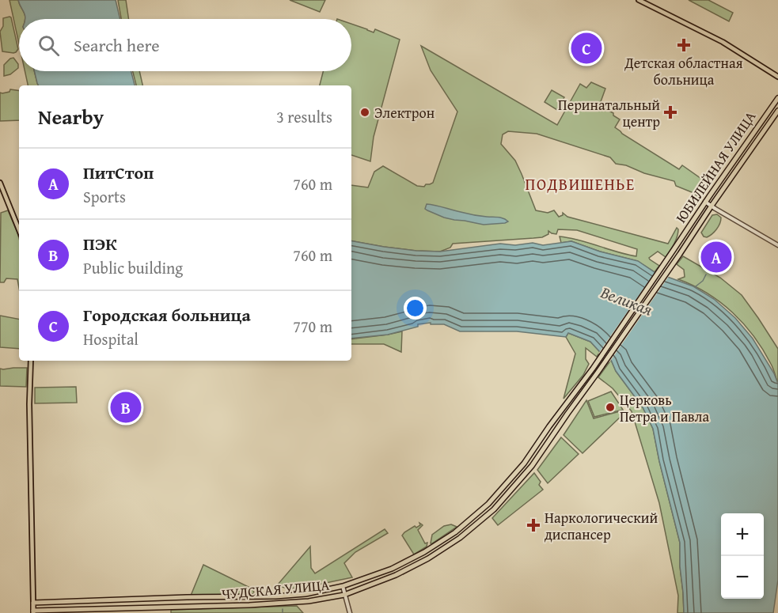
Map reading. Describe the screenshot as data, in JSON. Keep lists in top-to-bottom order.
{
  "streets": {
    "highway": ["ЮБИЛЕЙНАЯ УЛИЦА", "ЧУДСКАЯ УЛИЦА"]
  },
  "crossings": [
    ["ЮБИЛЕЙНАЯ УЛИЦА", "ЧУДСКАЯ УЛИЦА"]
  ],
  "districts": ["ПОДВИШЕНЬЕ"],
  "water": ["Великая"],
  "places": {
    "health": ["Детская областная больница", "Перинатальный центр", "Наркологический диспансер"],
    "other": ["Электрон", "Церковь Петра и Павла"]
  },
  "page": {
    "search": "Search here",
    "pins": ["C", "A", "B"],
    "heading": ["Nearby", "3 results"],
    "list": [
      {
        "mark": "A",
        "name": "ПитСтоп",
        "note": "Sports",
        "value": "760 m"
      },
      {
        "mark": "B",
        "name": "ПЭК",
        "note": "Public building",
        "value": "760 m"
      },
      {
        "mark": "C",
        "name": "Городская больница",
        "note": "Hospital",
        "value": "770 m"
      }
    ],
    "map_buttons": ["+", "−"]
  }
}
